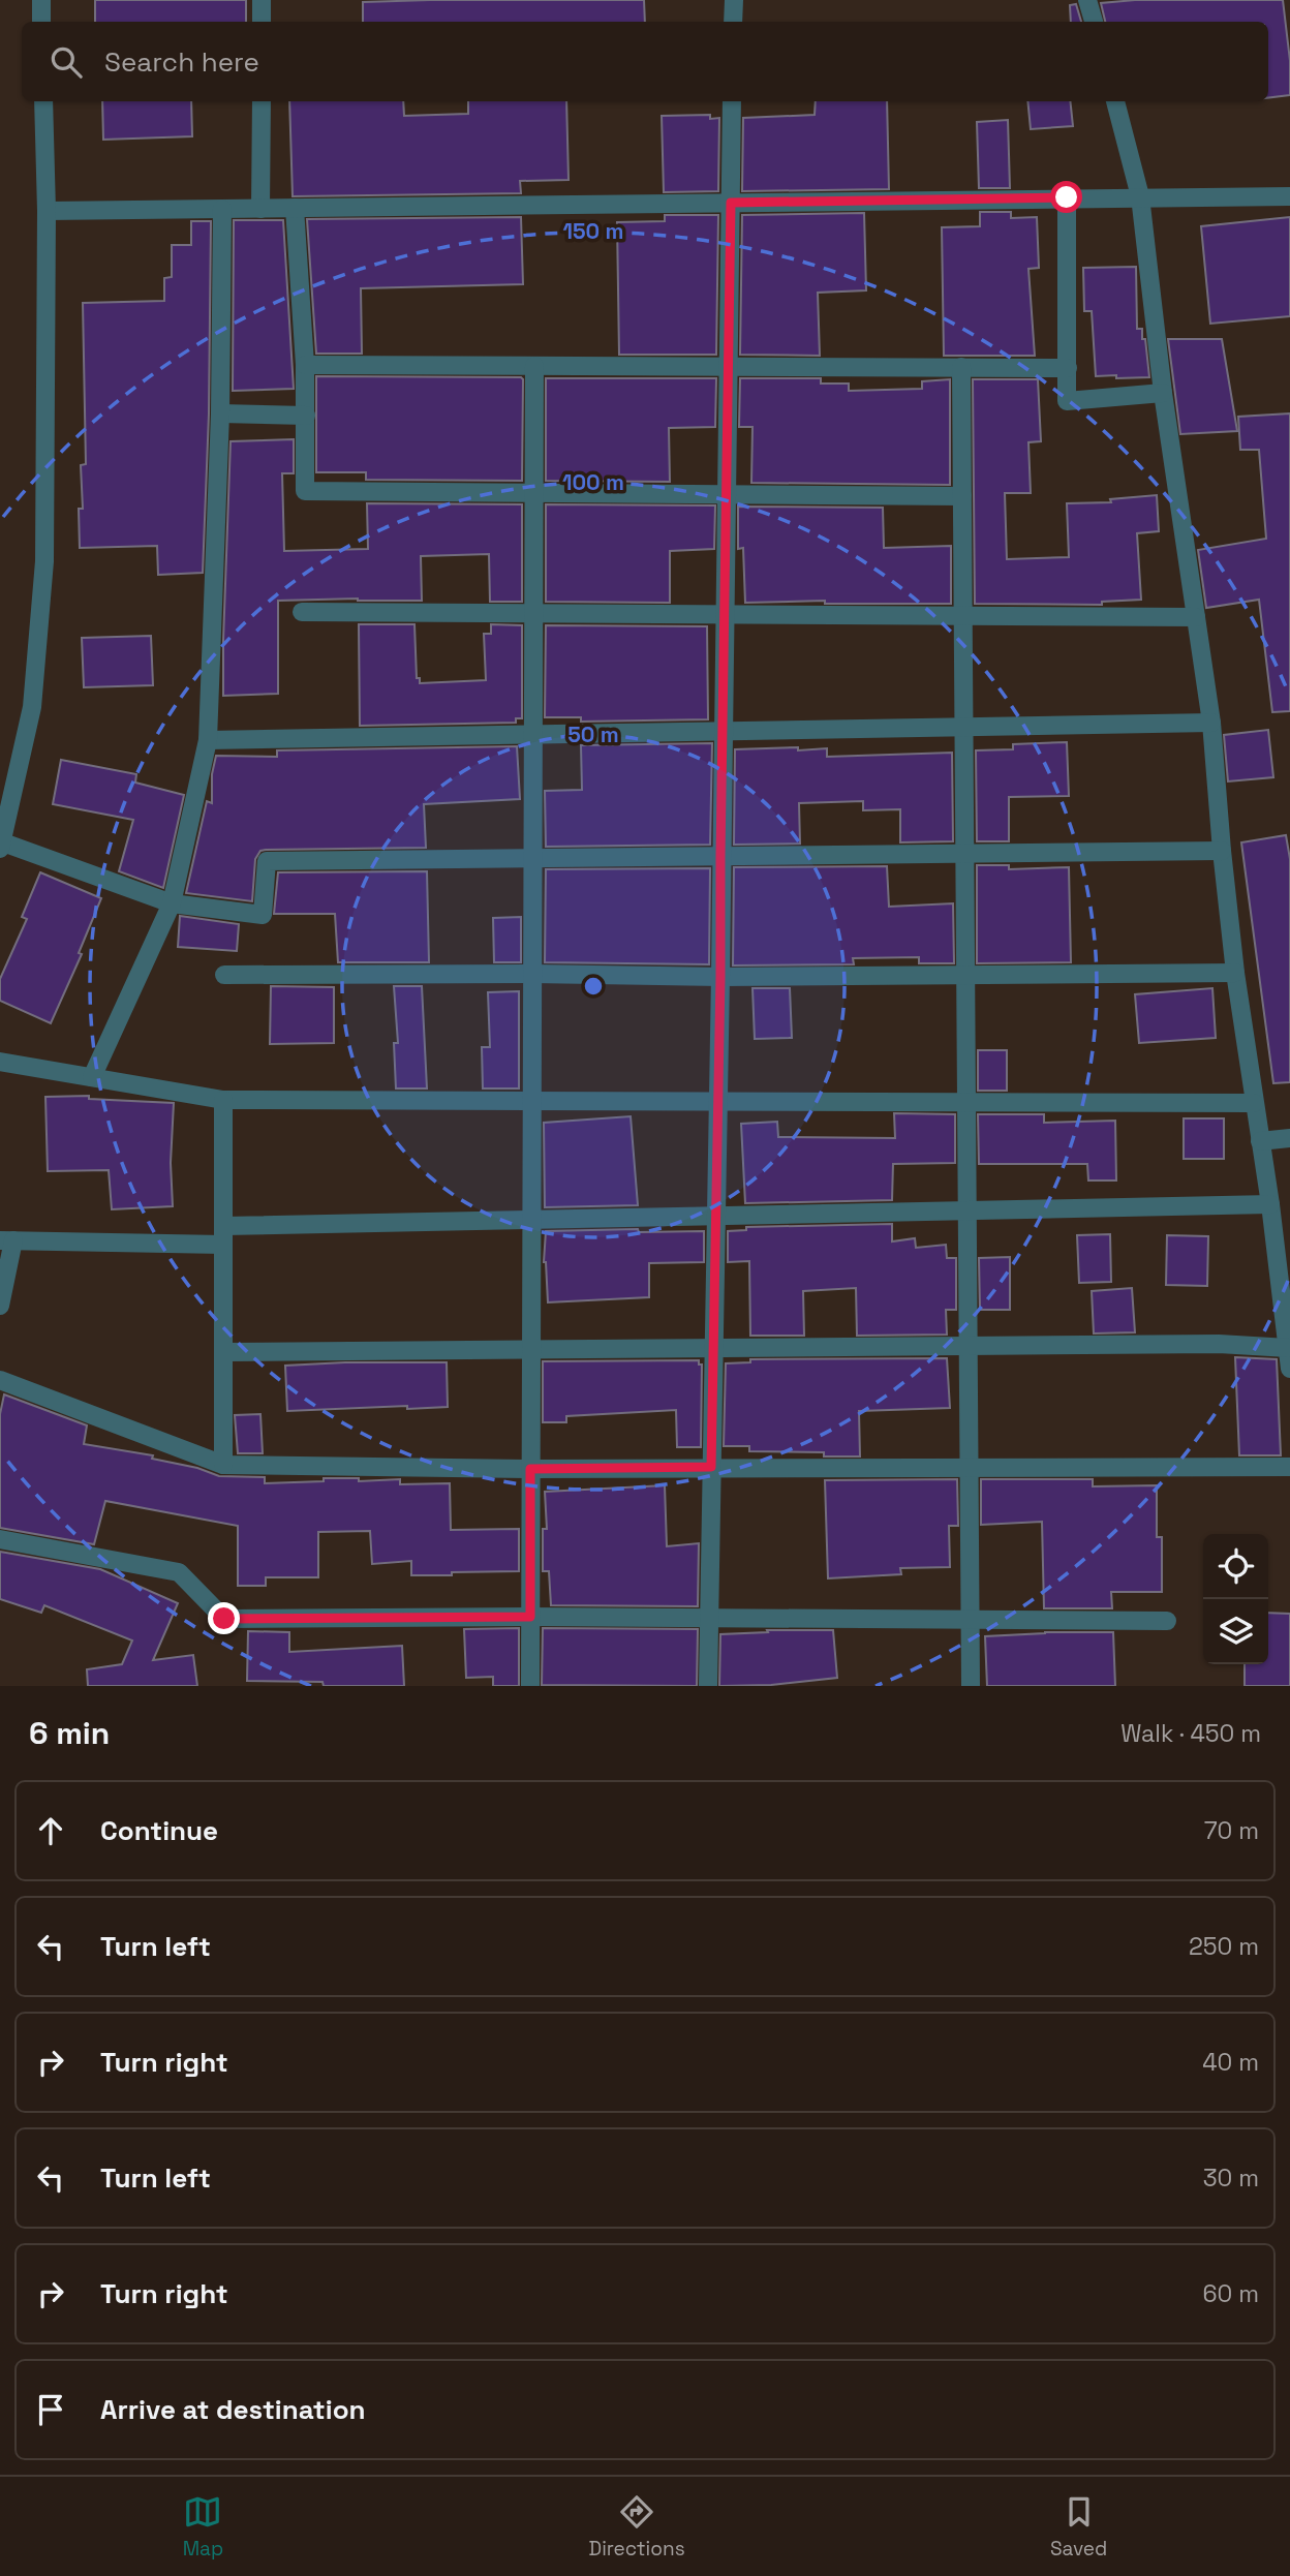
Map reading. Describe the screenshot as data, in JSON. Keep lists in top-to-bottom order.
{
  "page": {
    "search": "Search here",
    "heading": ["6 min", "Walk · 450 m"],
    "list": [
      ["Continue", "70 m"],
      ["Turn left", "250 m"],
      ["Turn right", "40 m"],
      ["Turn left", "30 m"],
      ["Turn right", "60 m"],
      "Arrive at destination"
    ],
    "nav": ["Map", "Directions", "Saved"]
  },
  "rings": ["150 m", "100 m", "50 m"]
}
